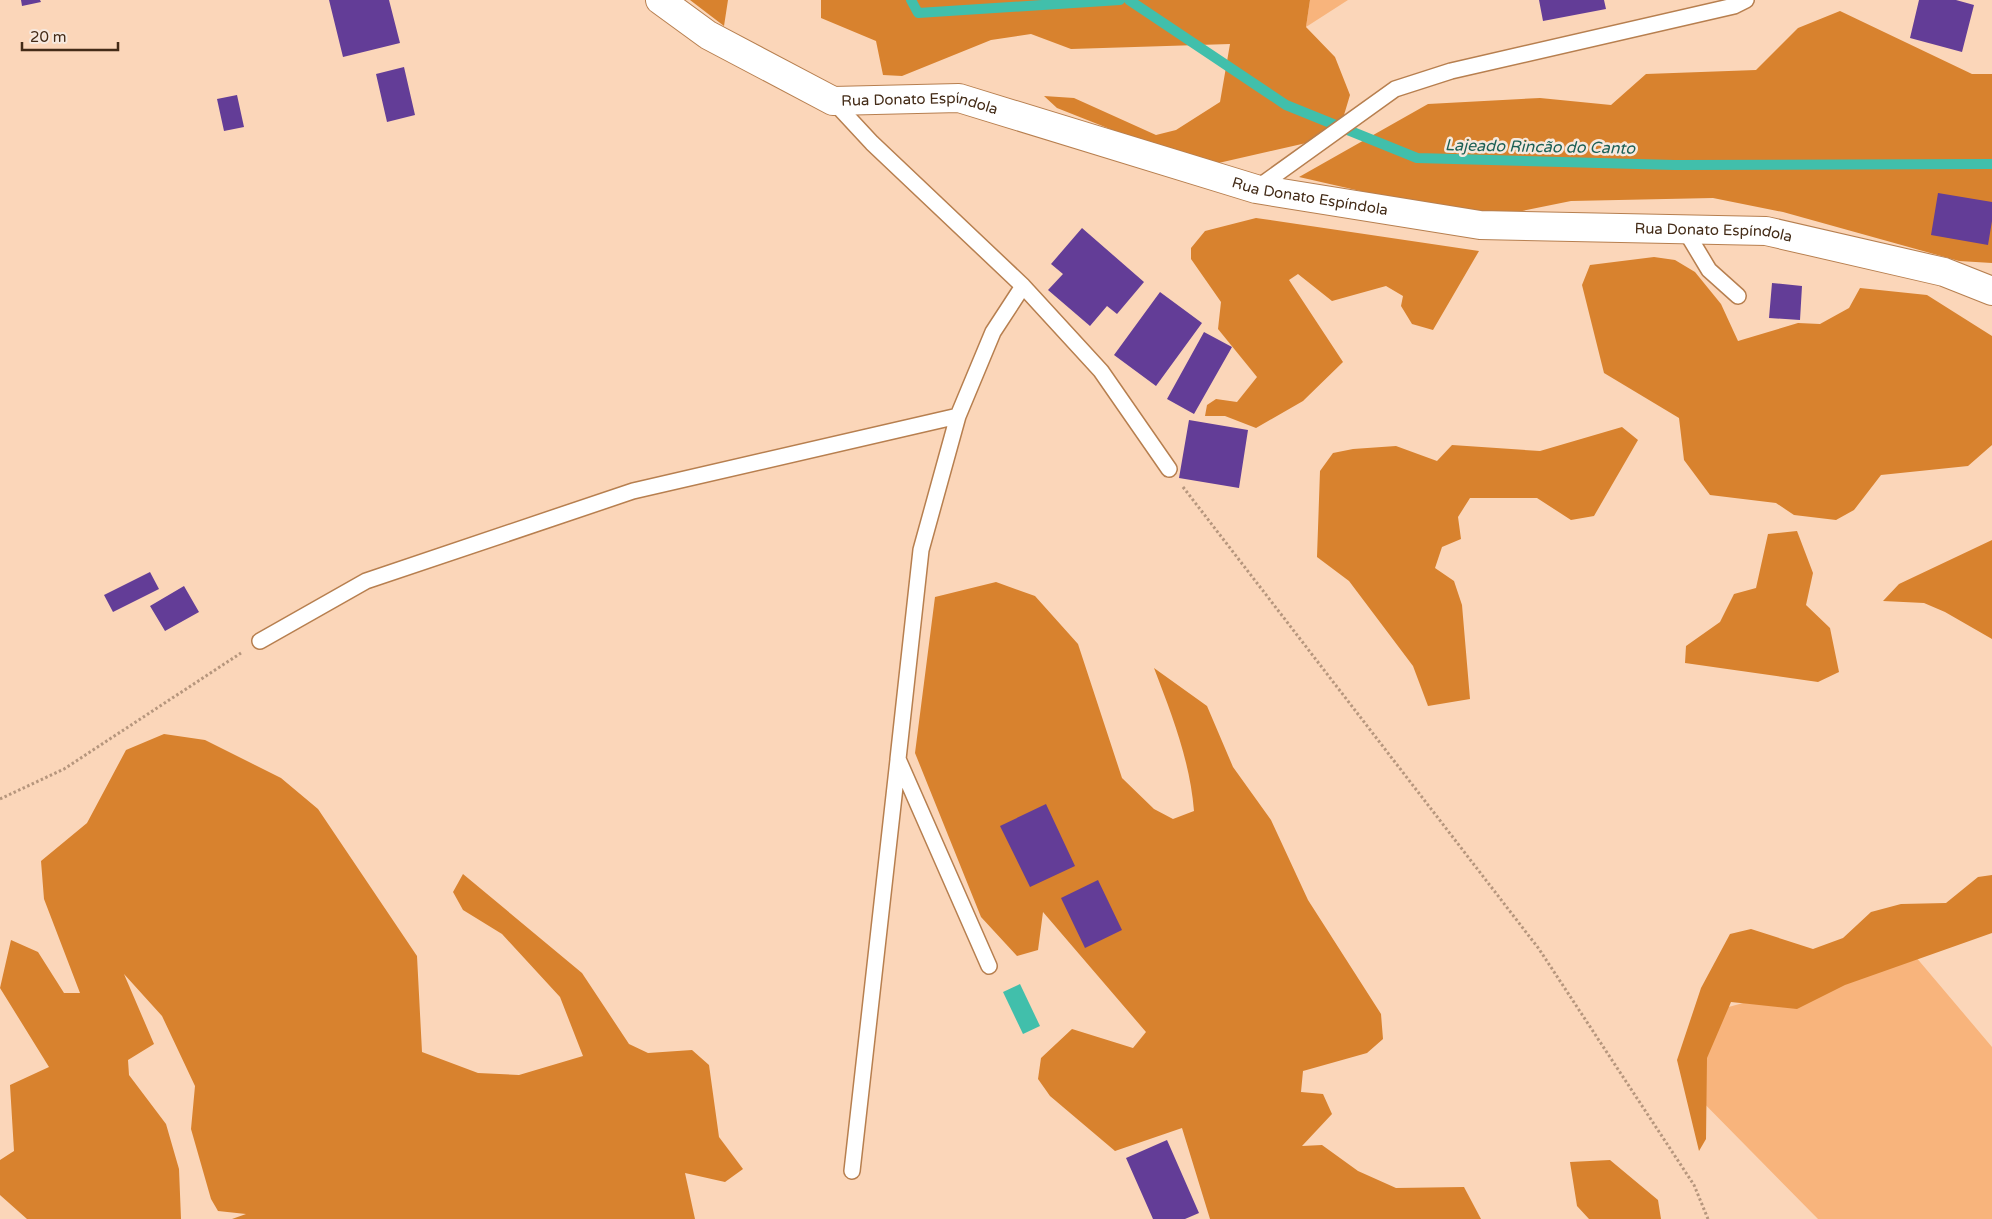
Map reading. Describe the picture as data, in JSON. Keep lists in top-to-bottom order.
{
  "streets": {
    "street": ["Rua Donato Espíndola"]
  },
  "water": ["Lajeado Rincão do Canto"],
  "scale_bar": "20 m"
}
